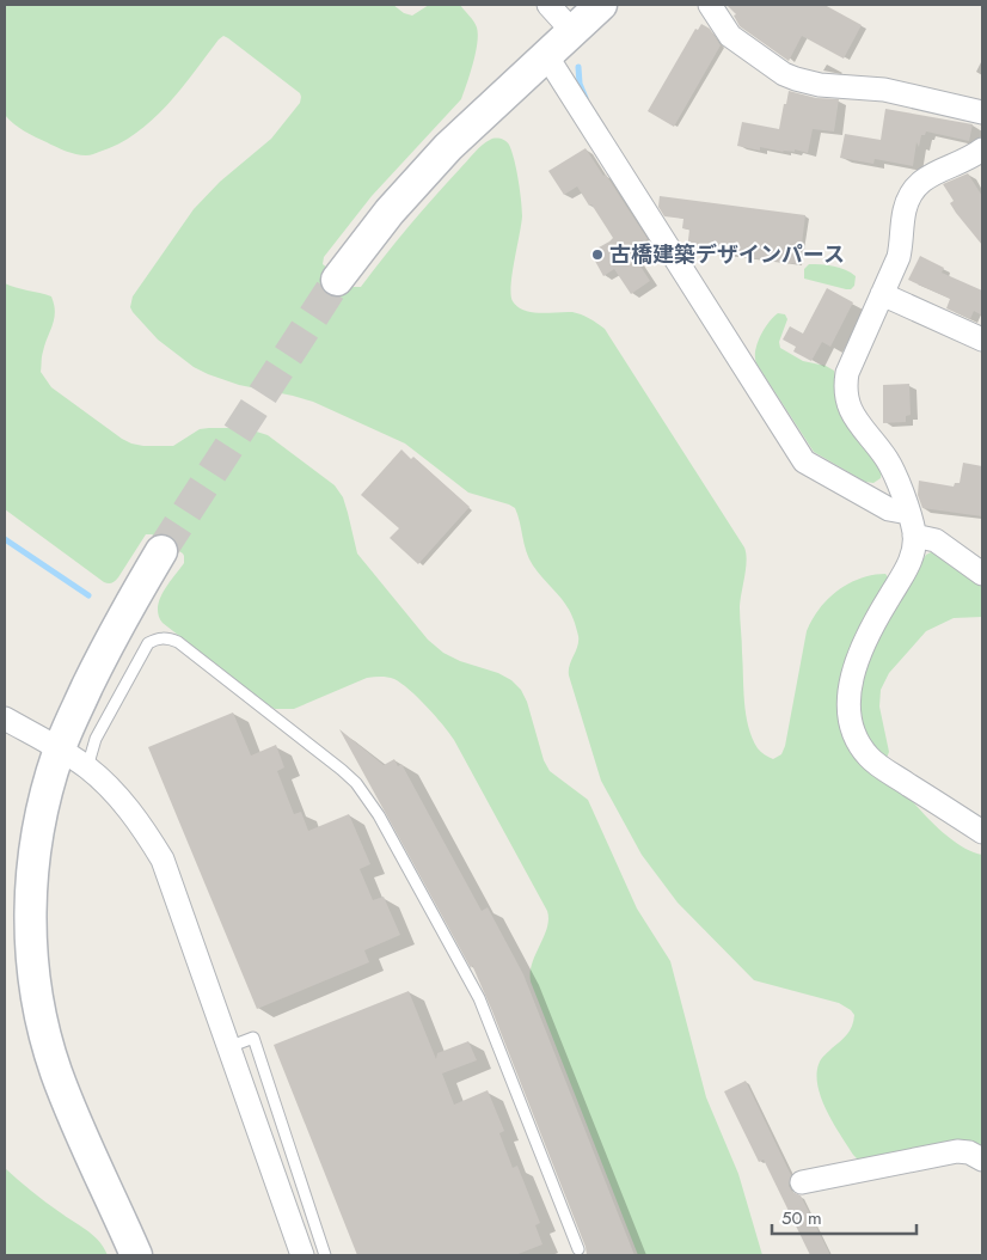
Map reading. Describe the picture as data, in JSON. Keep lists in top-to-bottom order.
{
  "places": ["古橋建築デザインパース"],
  "scale_bar": "50 m"
}
